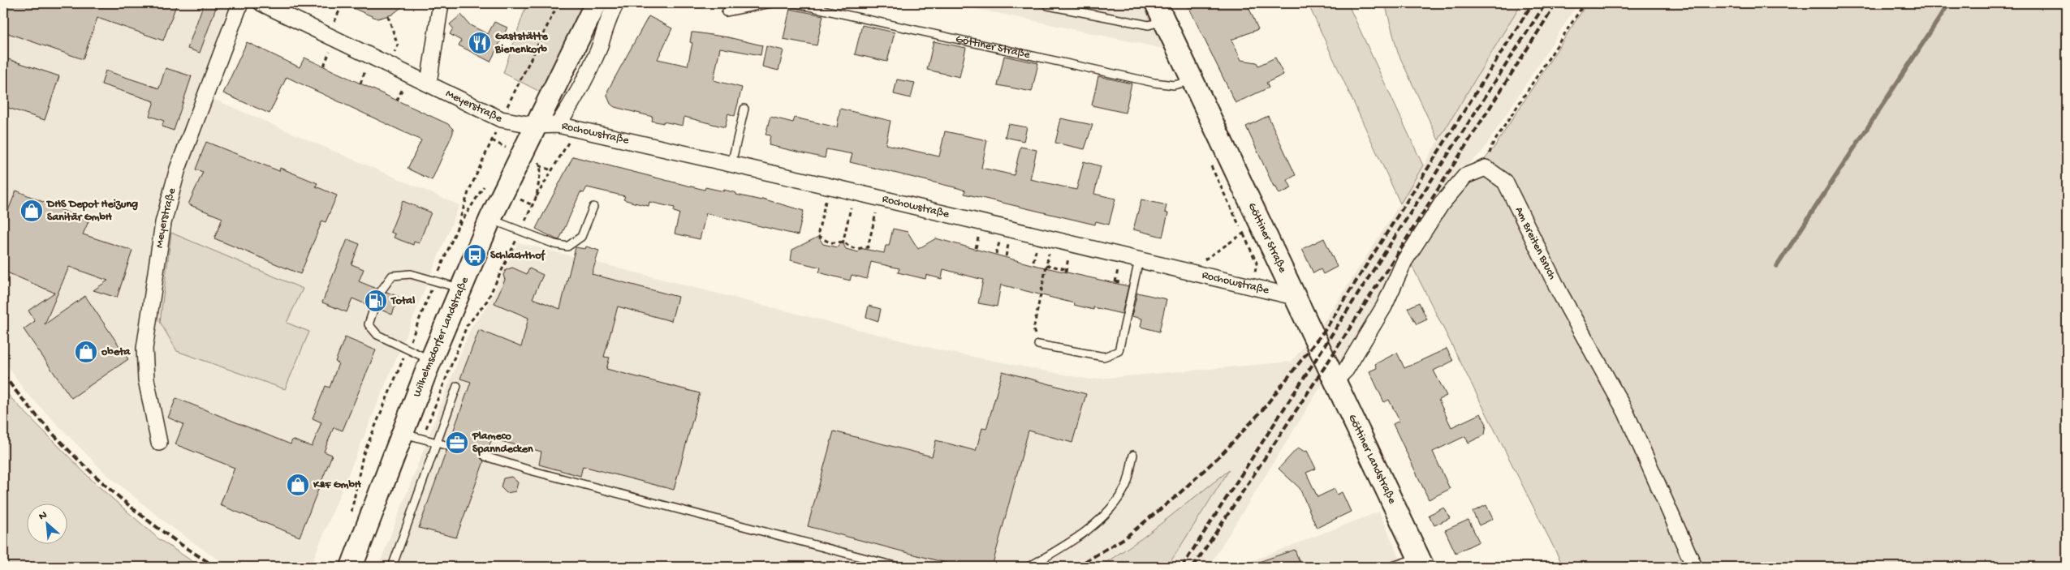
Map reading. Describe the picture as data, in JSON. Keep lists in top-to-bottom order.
{
  "streets": {
    "main road": ["Göttiner Straße", "Wilhelmsdorfer Landstraße", "Göttiner Landstraße"],
    "street": ["Meyerstraße", "Rochowstraße", "Am Breiten Bruch"]
  },
  "crossings": [
    ["Göttiner Straße", "Rochowstraße"],
    ["Göttiner Straße", "Göttiner Landstraße"],
    ["Meyerstraße", "Rochowstraße"],
    ["Meyerstraße", "Wilhelmsdorfer Landstraße"],
    ["Rochowstraße", "Wilhelmsdorfer Landstraße"]
  ],
  "places": {
    "restaurant": ["Gaststätte Bienenkorb"],
    "shop": ["DHS Depot Heizung Sanitär GmbH", "obeta", "K&F GmbH"],
    "bus stop": ["Schlachthof"],
    "fuel station": ["Total"],
    "office": ["Plameco Spanndecken"]
  },
  "north": "top left"
}
